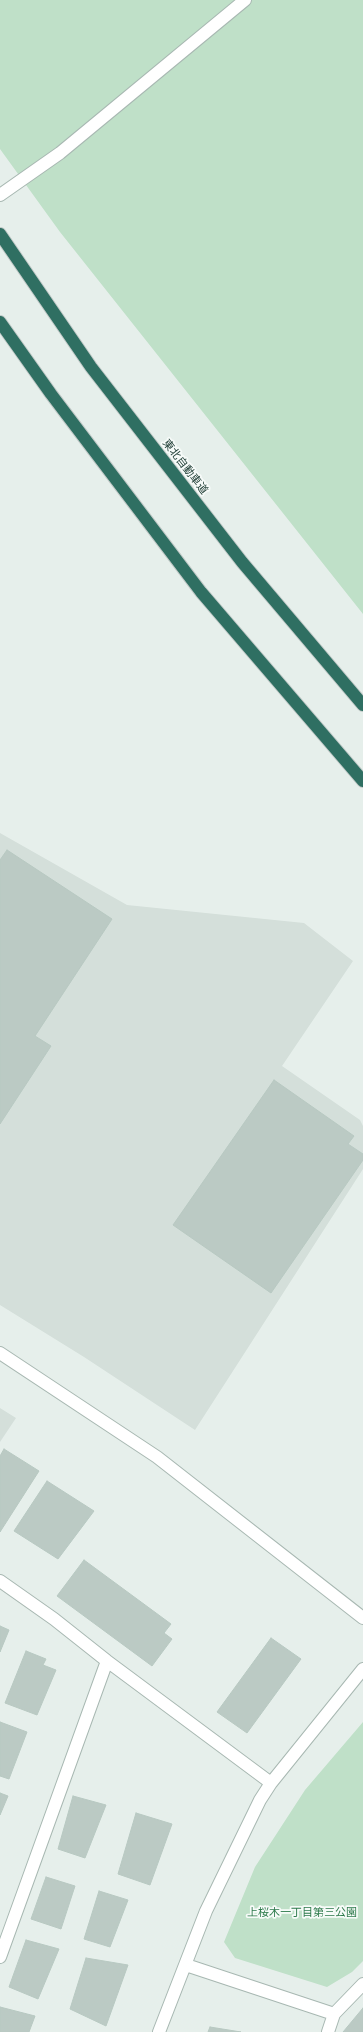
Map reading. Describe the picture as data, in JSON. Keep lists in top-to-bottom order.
{
  "streets": {
    "highway": ["東北自動車道"]
  },
  "parks": ["上桜木一丁目第三公園"]
}
